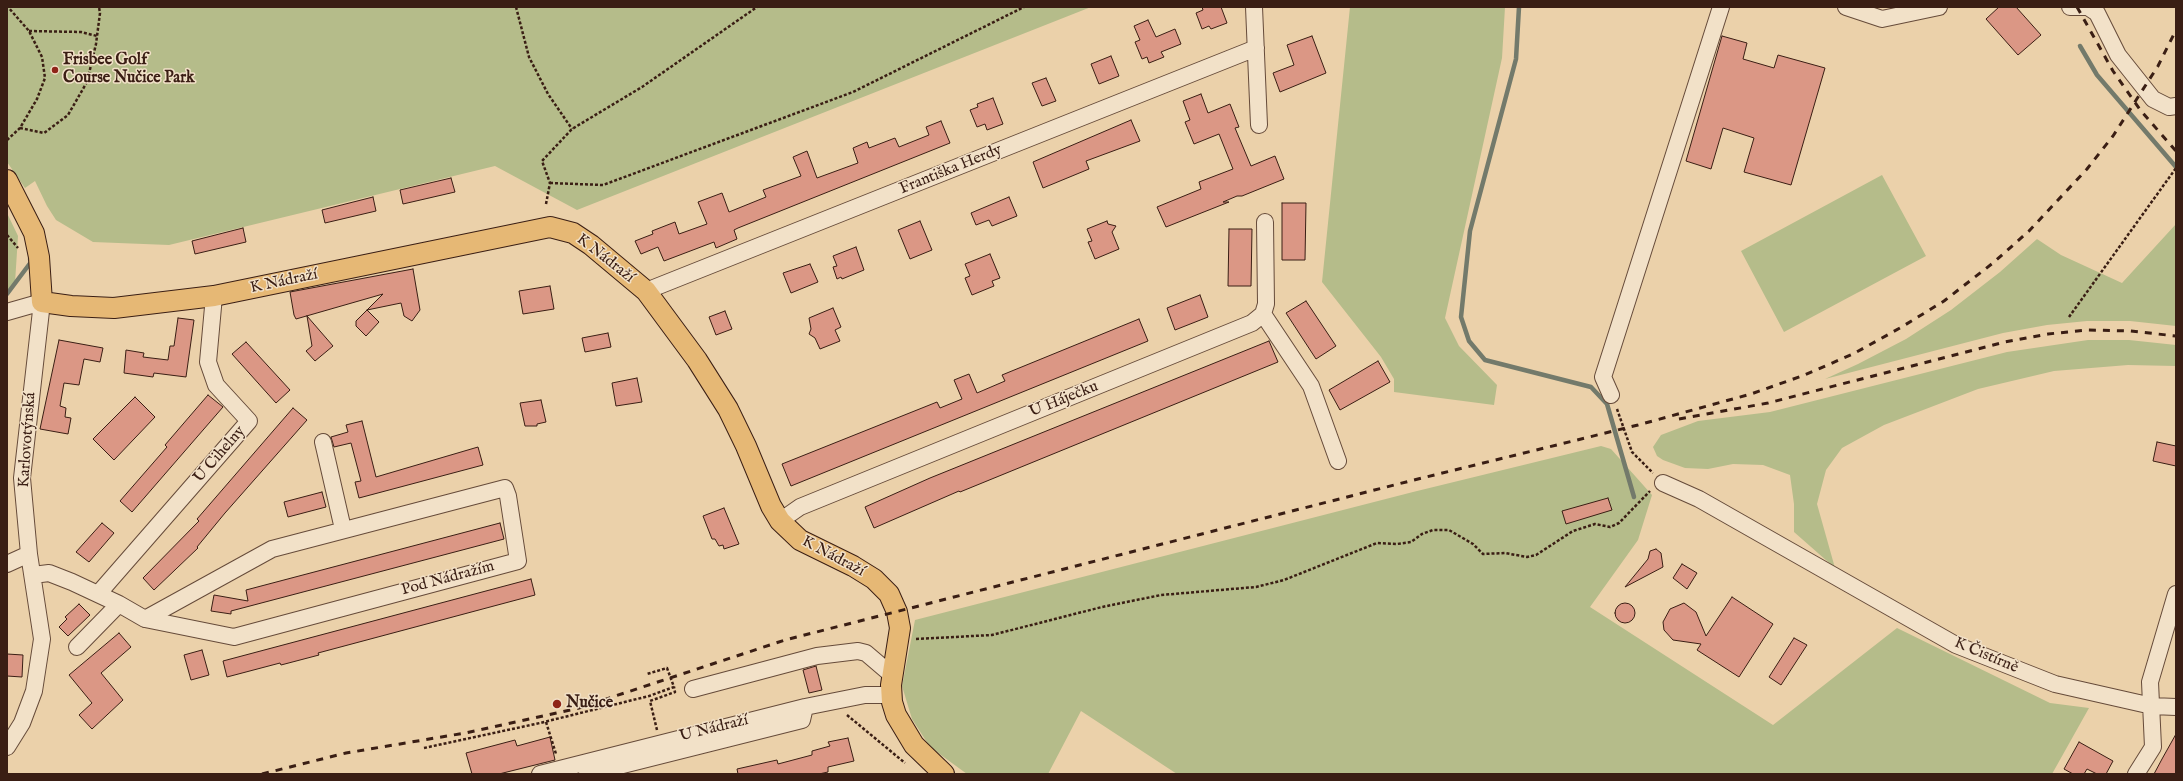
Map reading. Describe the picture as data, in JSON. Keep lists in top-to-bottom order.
{
  "streets": {
    "main road": ["K Nádraží", "Karlovotýnská"],
    "street": [
      "Františka Herdy",
      "U Háječku",
      "U Cihelny",
      "Pod Nádražím",
      "K Čistírně",
      "U Nádraží"
    ]
  },
  "crossings": [
    ["Františka Herdy", "K Nádraží"],
    ["K Nádraží", "U Háječku"],
    ["K Nádraží", "Karlovotýnská"],
    ["K Nádraží", "U Cihelny"],
    ["K Nádraží", "U Nádraží"],
    ["Karlovotýnská", "Pod Nádražím"],
    ["U Cihelny", "Pod Nádražím"]
  ],
  "places": ["Frisbee Golf Course Nučice Park", "Nučice"]
}
